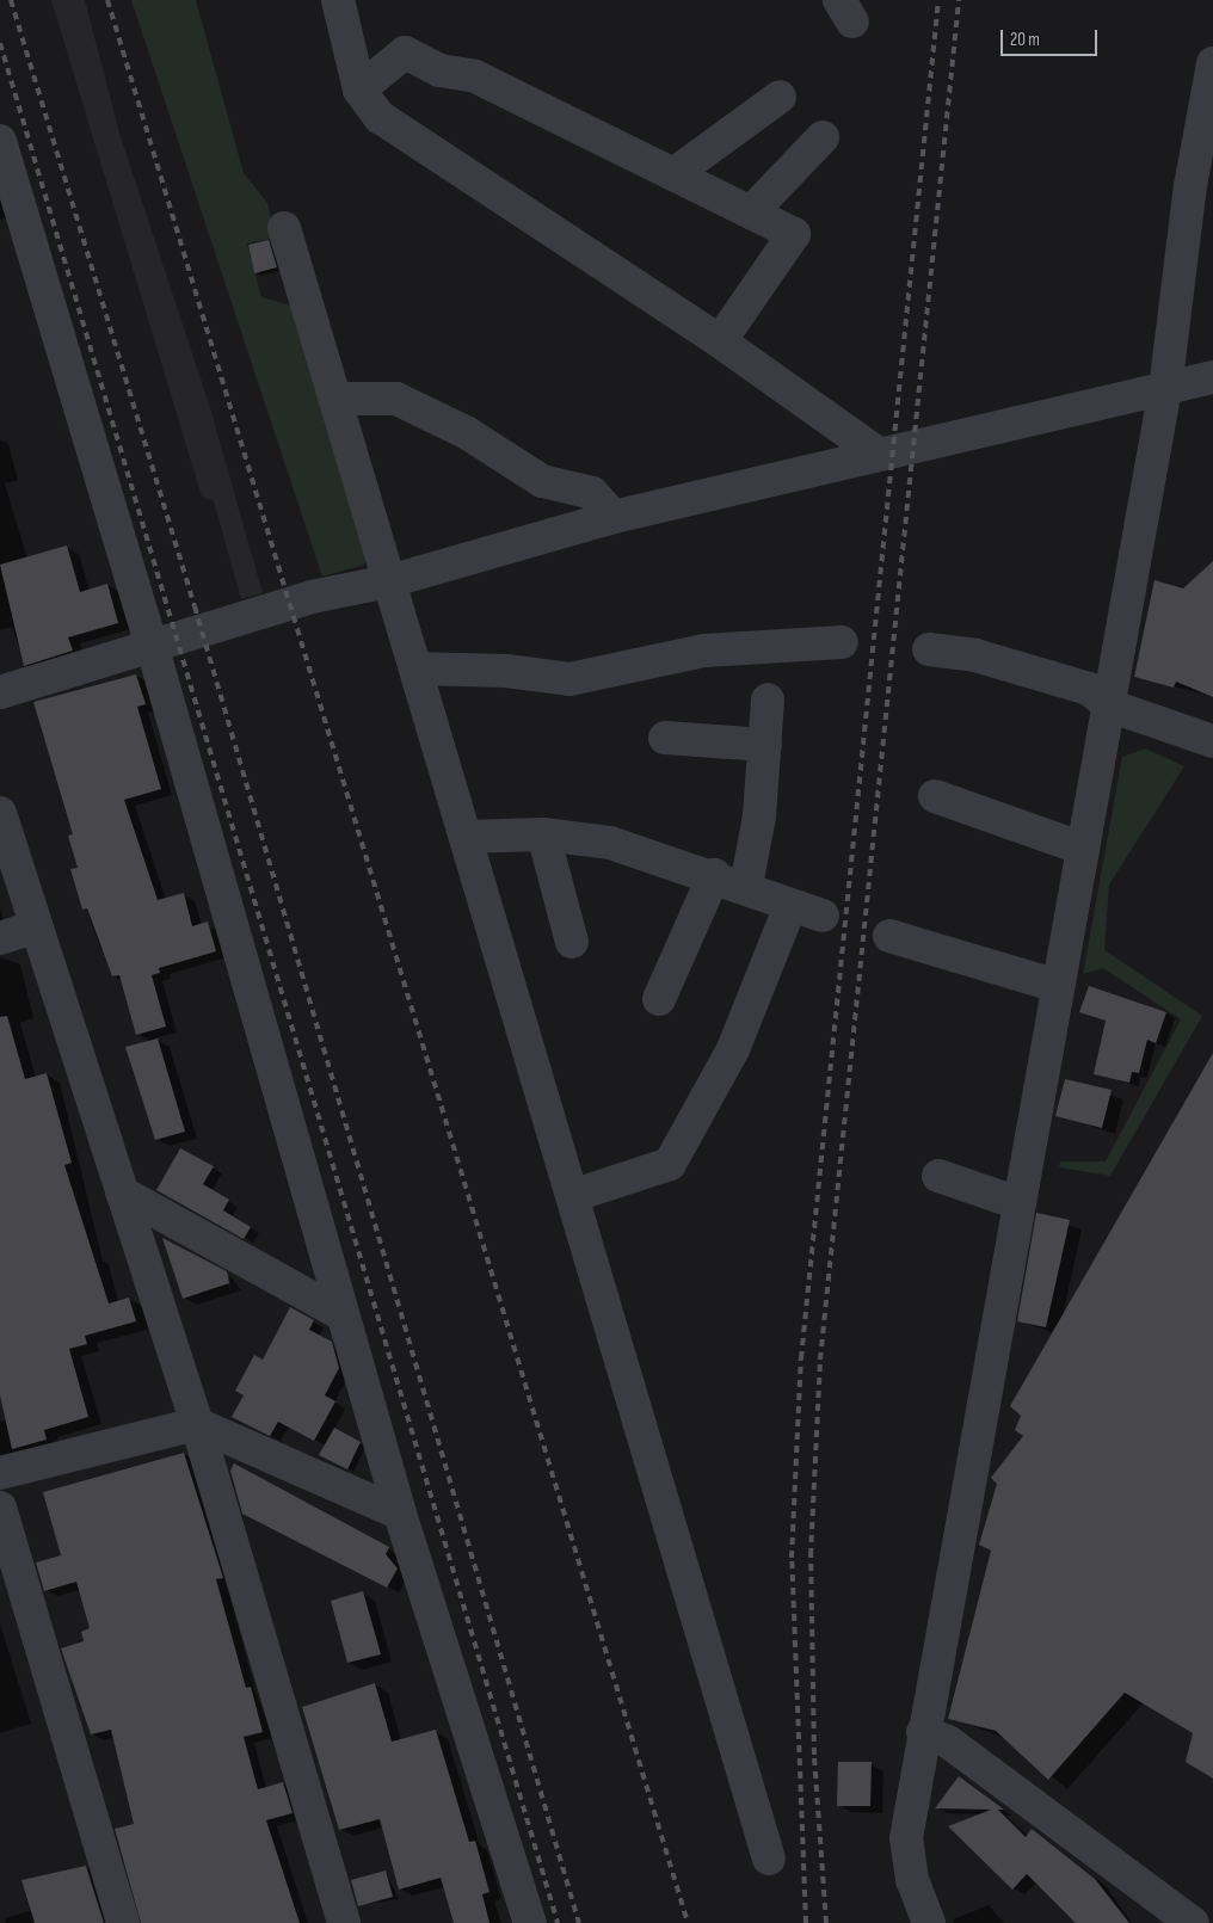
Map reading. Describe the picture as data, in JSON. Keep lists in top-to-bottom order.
{
  "scale_bar": "20 m"
}
